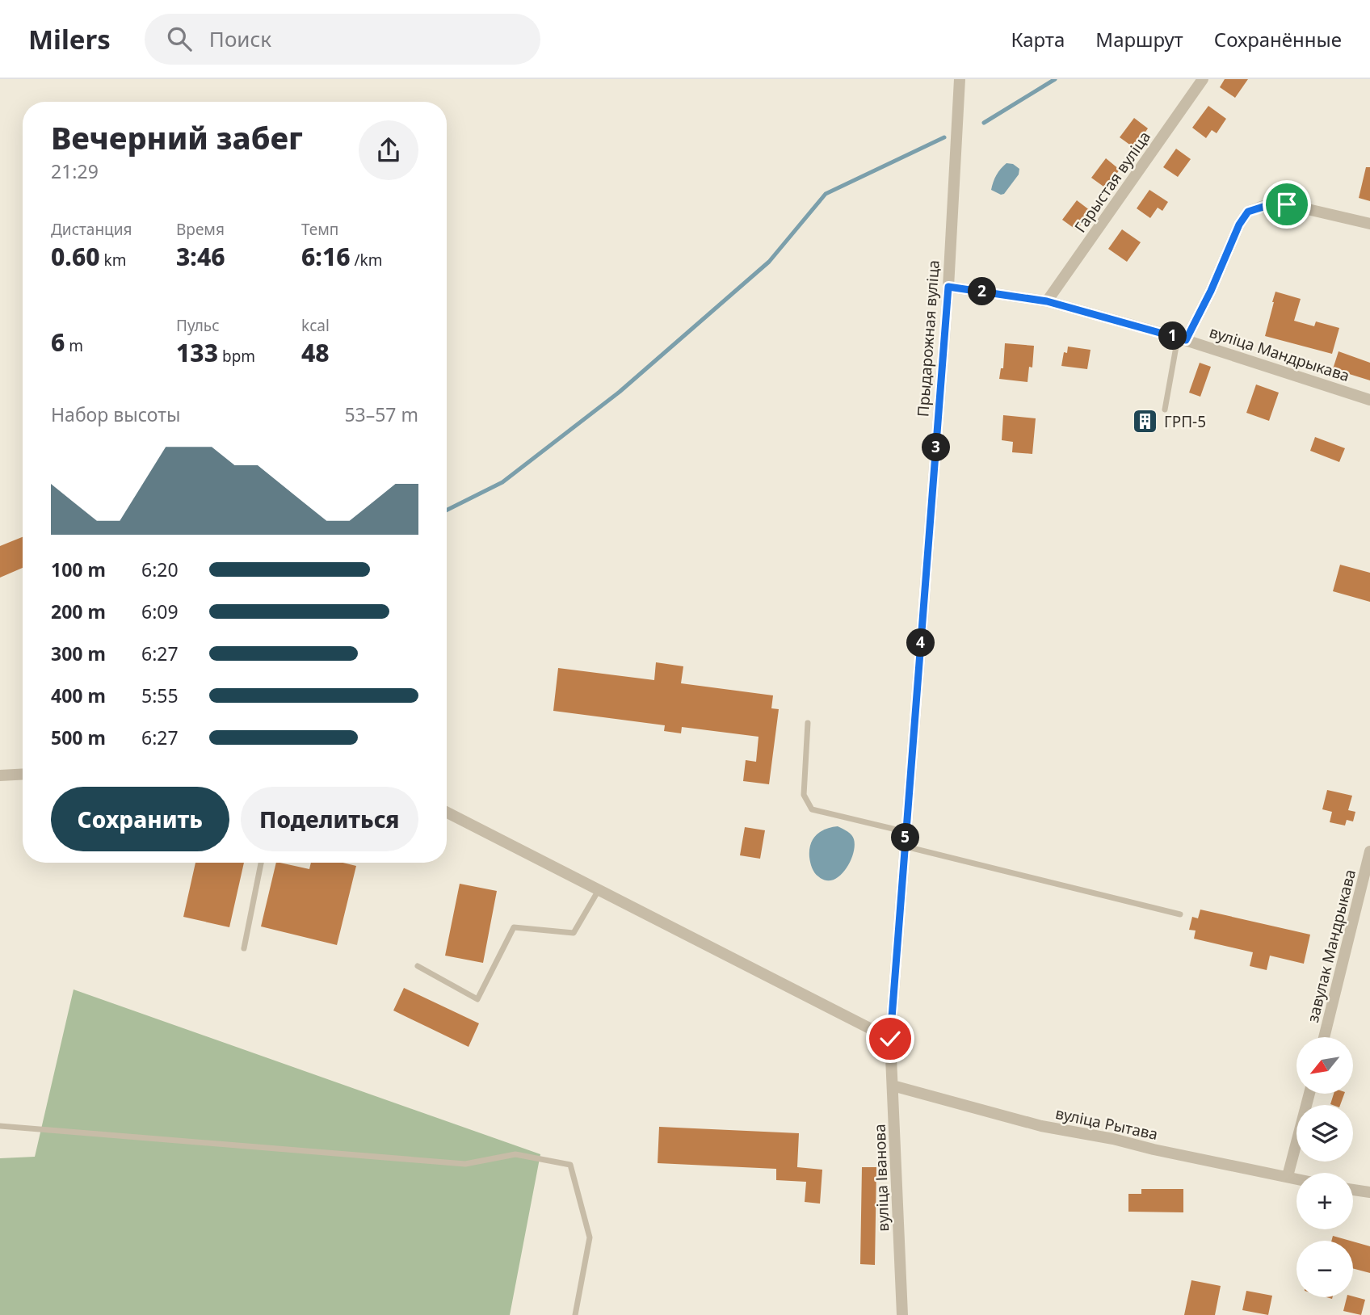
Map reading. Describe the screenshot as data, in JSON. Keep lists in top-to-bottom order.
{
  "streets": {
    "street": [
      "Гарыстая вуліца",
      "Прыдарожная вуліца",
      "вуліца Мандрыкава",
      "завулак Мандрыкава",
      "вуліца Рытава",
      "вуліца Іванова"
    ]
  },
  "crossings": [
    ["Гарыстая вуліца", "вуліца Мандрыкава"],
    ["Прыдарожная вуліца", "вуліца Мандрыкава"],
    ["Прыдарожная вуліца", "вуліца Іванова"],
    ["вуліца Рытава", "вуліца Іванова"]
  ],
  "places": {
    "building": ["ГРП-5"]
  },
  "north": "bottom left",
  "page": {
    "header": "Milers",
    "search": "Поиск",
    "nav": ["Карта", "Маршрут", "Сохранённые"],
    "heading": ["Вечерний забег", "21:29"],
    "stats": [
      ["Дистанция", "0.60 km"],
      ["Время", "3:46"],
      ["Темп", "6:16 /km"],
      ["6 m"],
      ["Пульс", "133 bpm"],
      ["kcal", "48"]
    ],
    "pins": [
      "2",
      "1",
      "3",
      "4",
      "5"
    ],
    "chart": ["Набор высоты", "53–57 m"],
    "list": [
      {
        "name": "100 m",
        "note": "6:20"
      },
      {
        "name": "200 m",
        "note": "6:09"
      },
      {
        "name": "300 m",
        "note": "6:27"
      },
      {
        "name": "400 m",
        "note": "5:55"
      },
      {
        "name": "500 m",
        "note": "6:27"
      }
    ],
    "buttons": ["Сохранить", "Поделиться"],
    "map_buttons": ["+", "−"]
  }
}
